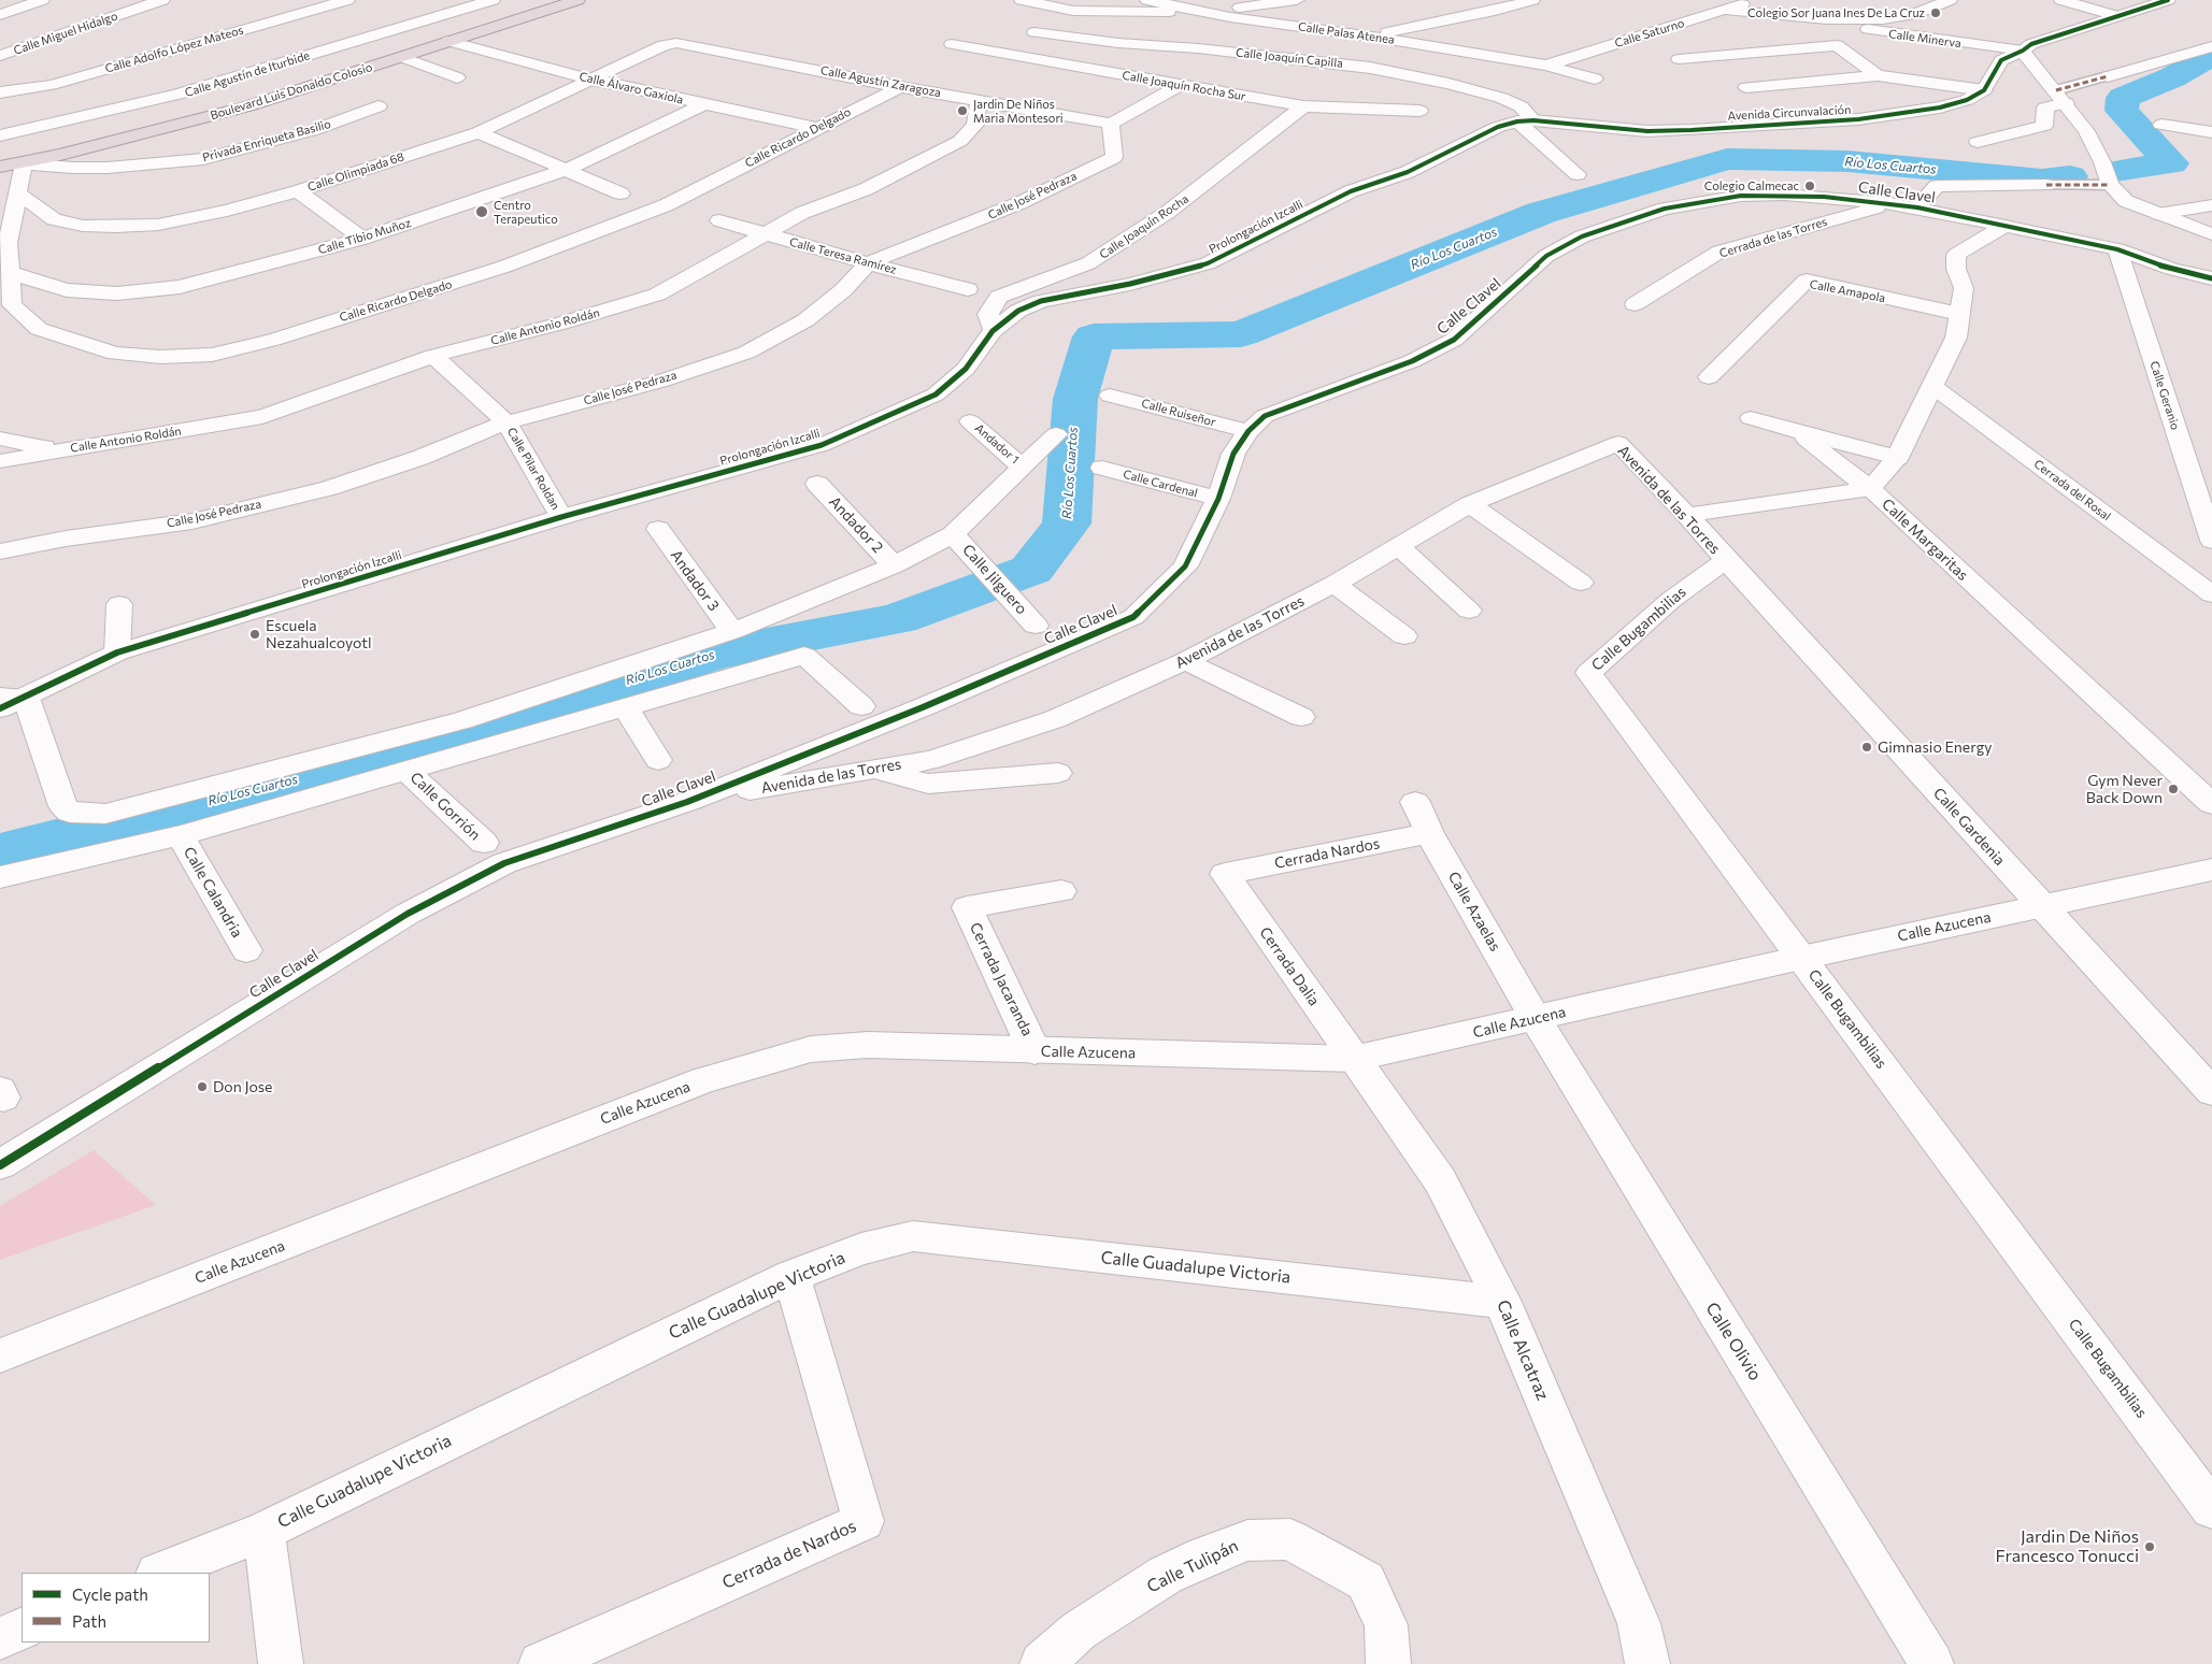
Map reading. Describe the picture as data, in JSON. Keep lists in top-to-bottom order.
{
  "streets": {
    "highway": ["Boulevard Luis Donaldo Colosio"],
    "street": [
      "Calle Miguel Hidalgo",
      "Calle Palas Atenea",
      "Calle Saturno",
      "Calle Minerva",
      "Calle Adolfo López Mateos",
      "Calle Joaquín Capilla",
      "Calle Agustín de Iturbide",
      "Calle Agustín Zaragoza",
      "Calle Joaquín Rocha Sur",
      "Calle Álvaro Gaxiola",
      "Avenida Circunvalación",
      "Calle Ricardo Delgado",
      "Privada Enriqueta Basilio",
      "Calle Olimpiada 68",
      "Calle Clavel",
      "Calle José Pedraza",
      "Calle Joaquín Rocha",
      "Prolongación Izcalli",
      "Calle Tibio Muñoz",
      "Cerrada de las Torres",
      "Calle Teresa Ramírez",
      "Calle Amapola",
      "Calle Antonio Roldán",
      "Calle Geranio",
      "Calle Ruiseñor",
      "Andador 1",
      "Calle Pilar Roldan",
      "Calle Cardenal",
      "Cerrada del Rosal",
      "Avenida de las Torres",
      "Andador 2",
      "Calle Margaritas",
      "Calle Jilguero",
      "Andador 3",
      "Calle Bugambilias",
      "Calle Gorrión",
      "Calle Gardenia",
      "Cerrada Nardos",
      "Calle Calandria",
      "Calle Azaelas",
      "Calle Azucena",
      "Cerrada Dalia",
      "Cerrada Jacaranda",
      "Calle Guadalupe Victoria",
      "Calle Olivio",
      "Calle Alcatraz",
      "Cerrada de Nardos",
      "Calle Tulipán"
    ]
  },
  "crossings": [
    ["Calle Palas Atenea", "Calle Saturno"],
    ["Calle Joaquín Capilla", "Avenida Circunvalación"],
    ["Calle Joaquín Capilla", "Prolongación Izcalli"],
    ["Calle Agustín Zaragoza", "Calle Ricardo Delgado"],
    ["Calle Agustín Zaragoza", "Calle Olimpiada 68"],
    ["Calle Agustín Zaragoza", "Calle José Pedraza"],
    ["Calle Agustín Zaragoza", "Calle Antonio Roldán"],
    ["Calle Joaquín Rocha Sur", "Calle Joaquín Rocha"],
    ["Calle Álvaro Gaxiola", "Boulevard Luis Donaldo Colosio"],
    ["Calle Álvaro Gaxiola", "Calle Ricardo Delgado"],
    ["Calle Álvaro Gaxiola", "Calle Olimpiada 68"],
    ["Calle Álvaro Gaxiola", "Calle Tibio Muñoz"],
    ["Boulevard Luis Donaldo Colosio", "Calle Ricardo Delgado"],
    ["Boulevard Luis Donaldo Colosio", "Privada Enriqueta Basilio"],
    ["Avenida Circunvalación", "Prolongación Izcalli"],
    ["Calle Ricardo Delgado", "Privada Enriqueta Basilio"],
    ["Calle Ricardo Delgado", "Calle Olimpiada 68"],
    ["Calle Ricardo Delgado", "Calle Tibio Muñoz"],
    ["Calle Clavel", "Cerrada de las Torres"],
    ["Calle Clavel", "Calle Geranio"],
    ["Calle Clavel", "Calle Ruiseñor"],
    ["Calle Clavel", "Calle Cardenal"],
    ["Calle Clavel", "Avenida de las Torres"],
    ["Calle Clavel", "Calle Margaritas"],
    ["Calle José Pedraza", "Calle Teresa Ramírez"],
    ["Calle José Pedraza", "Calle Pilar Roldan"],
    ["Calle Joaquín Rocha", "Prolongación Izcalli"],
    ["Prolongación Izcalli", "Calle Pilar Roldan"],
    ["Calle Teresa Ramírez", "Calle Antonio Roldán"],
    ["Calle Amapola", "Calle Margaritas"],
    ["Calle Antonio Roldán", "Calle Pilar Roldan"],
    ["Cerrada del Rosal", "Calle Margaritas"],
    ["Avenida de las Torres", "Calle Bugambilias"],
    ["Avenida de las Torres", "Calle Gardenia"],
    ["Calle Bugambilias", "Calle Gardenia"],
    ["Calle Bugambilias", "Calle Azucena"],
    ["Calle Gardenia", "Calle Azucena"],
    ["Cerrada Nardos", "Calle Azaelas"],
    ["Cerrada Nardos", "Cerrada Dalia"],
    ["Calle Azaelas", "Calle Azucena"],
    ["Calle Azaelas", "Calle Olivio"],
    ["Calle Azucena", "Cerrada Dalia"],
    ["Calle Azucena", "Cerrada Jacaranda"],
    ["Calle Azucena", "Calle Olivio"],
    ["Calle Azucena", "Calle Alcatraz"],
    ["Cerrada Dalia", "Calle Alcatraz"],
    ["Calle Guadalupe Victoria", "Calle Alcatraz"],
    ["Calle Guadalupe Victoria", "Cerrada de Nardos"]
  ],
  "water": ["Río Los Cuartos"],
  "places": [
    "Colegio Sor Juana Ines De La Cruz",
    "Jardin De Niños Maria Montesori",
    "Colegio Calmecac",
    "Centro Terapeutico",
    "Escuela Nezahualcoyotl",
    "Gimnasio Energy",
    "Gym Never Back Down",
    "Don Jose",
    "Jardin De Niños Francesco Tonucci"
  ],
  "legend": ["Cycle path", "Path"]
}
